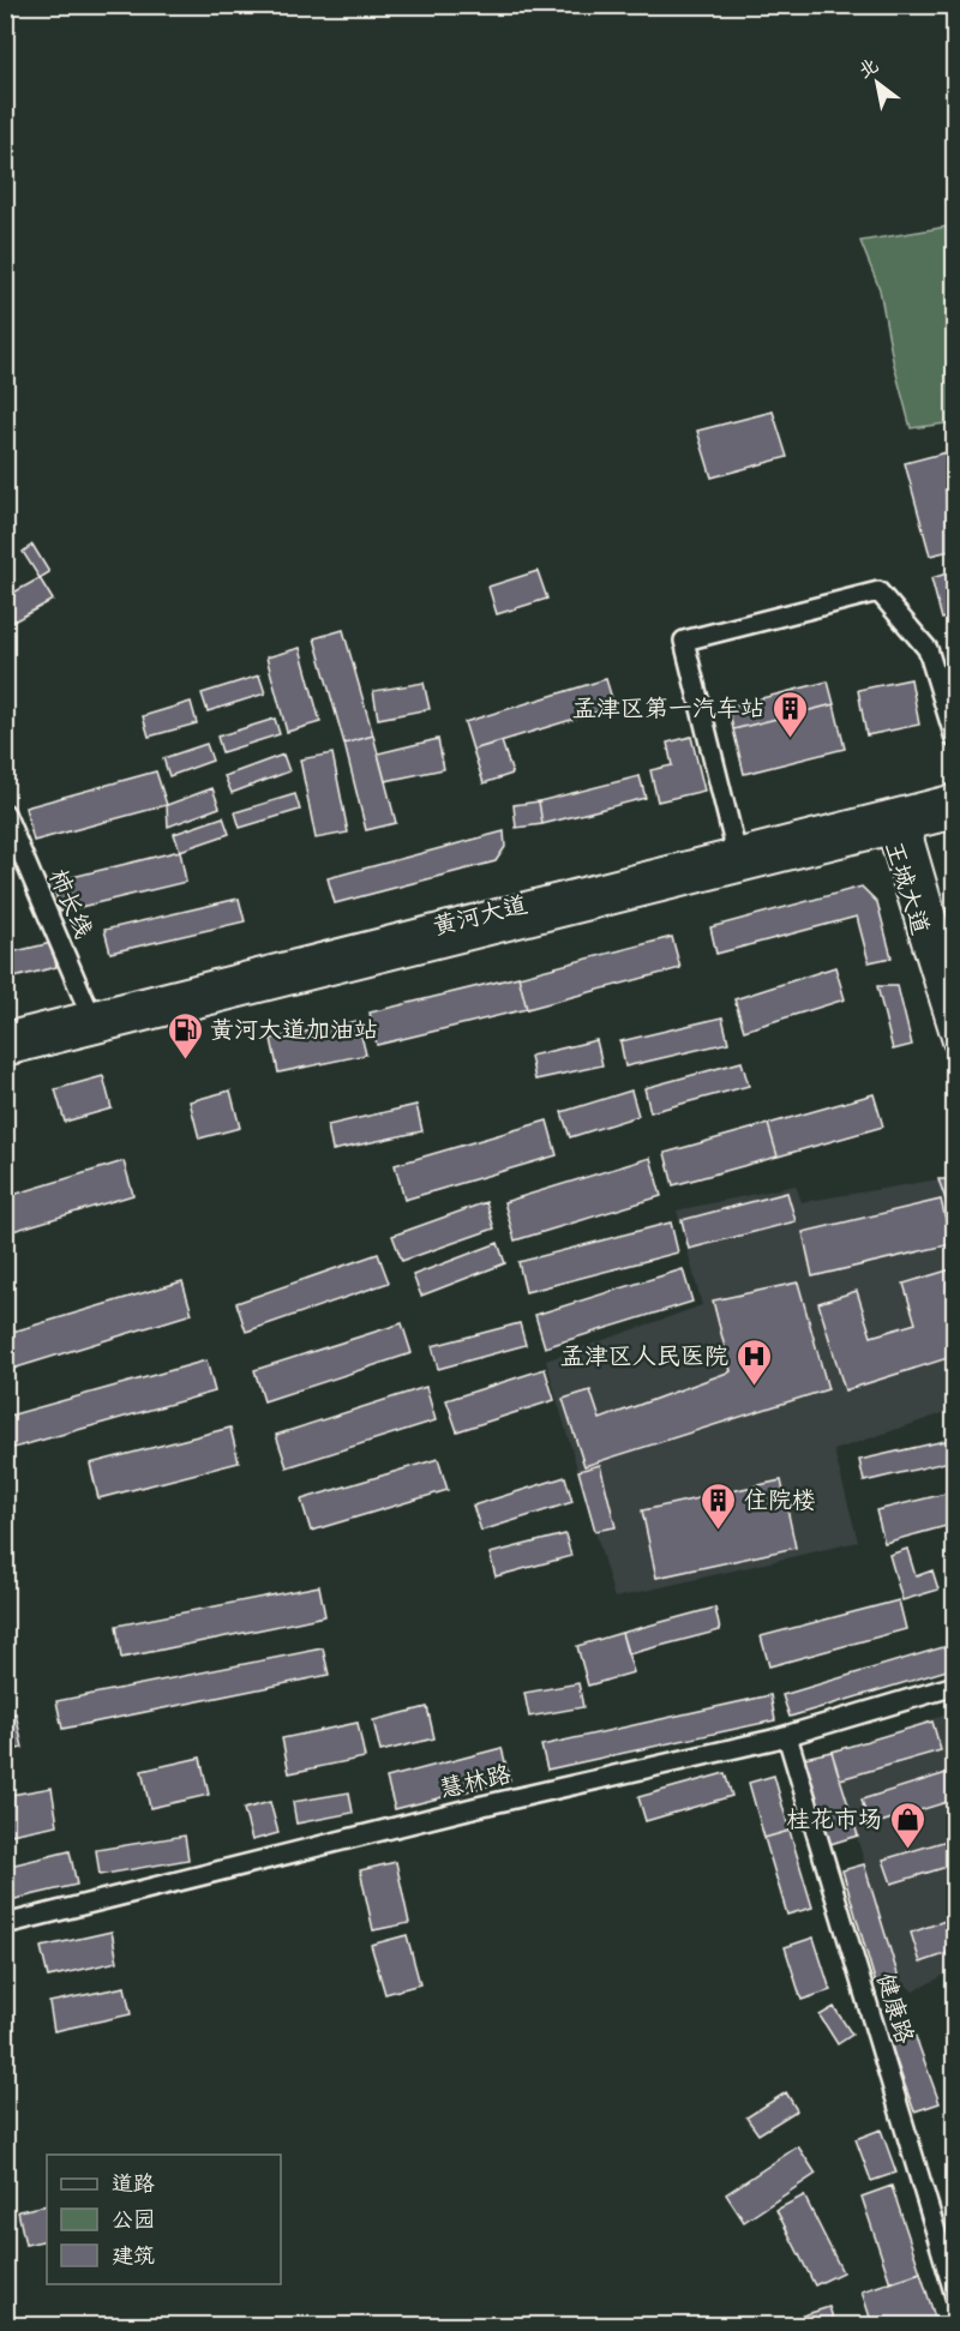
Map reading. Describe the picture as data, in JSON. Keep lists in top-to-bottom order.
{
  "streets": {
    "main road": ["王城大道", "黄河大道"],
    "street": ["柿长线", "慧林路", "健康路"]
  },
  "crossings": [
    ["王城大道", "黄河大道"],
    ["柿长线", "黄河大道"],
    ["慧林路", "健康路"]
  ],
  "places": {
    "building": ["孟津区第一汽车站", "住院楼"],
    "fuel station": ["黄河大道加油站"],
    "hospital": ["孟津区人民医院"],
    "shop": ["桂花市场"]
  },
  "legend": ["道路", "公园", "建筑"],
  "north": "top left"
}
